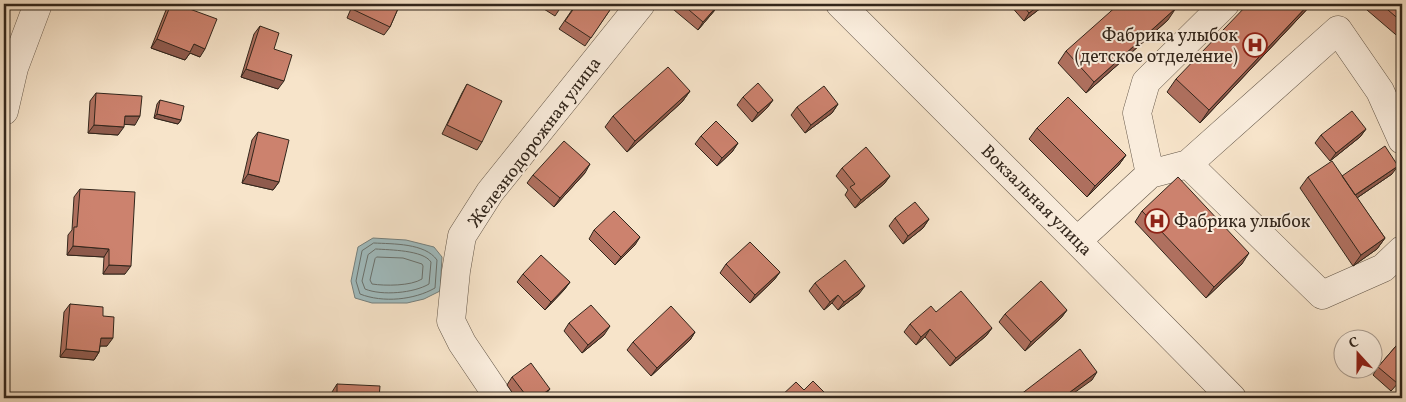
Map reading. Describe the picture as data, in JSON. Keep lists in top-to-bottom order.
{
  "streets": {
    "street": ["Железнодорожная улица", "Вокзальная улица"]
  },
  "places": {
    "hospital": ["Фабрика улыбок (детское отделение)", "Фабрика улыбок"]
  },
  "north": "top"
}
